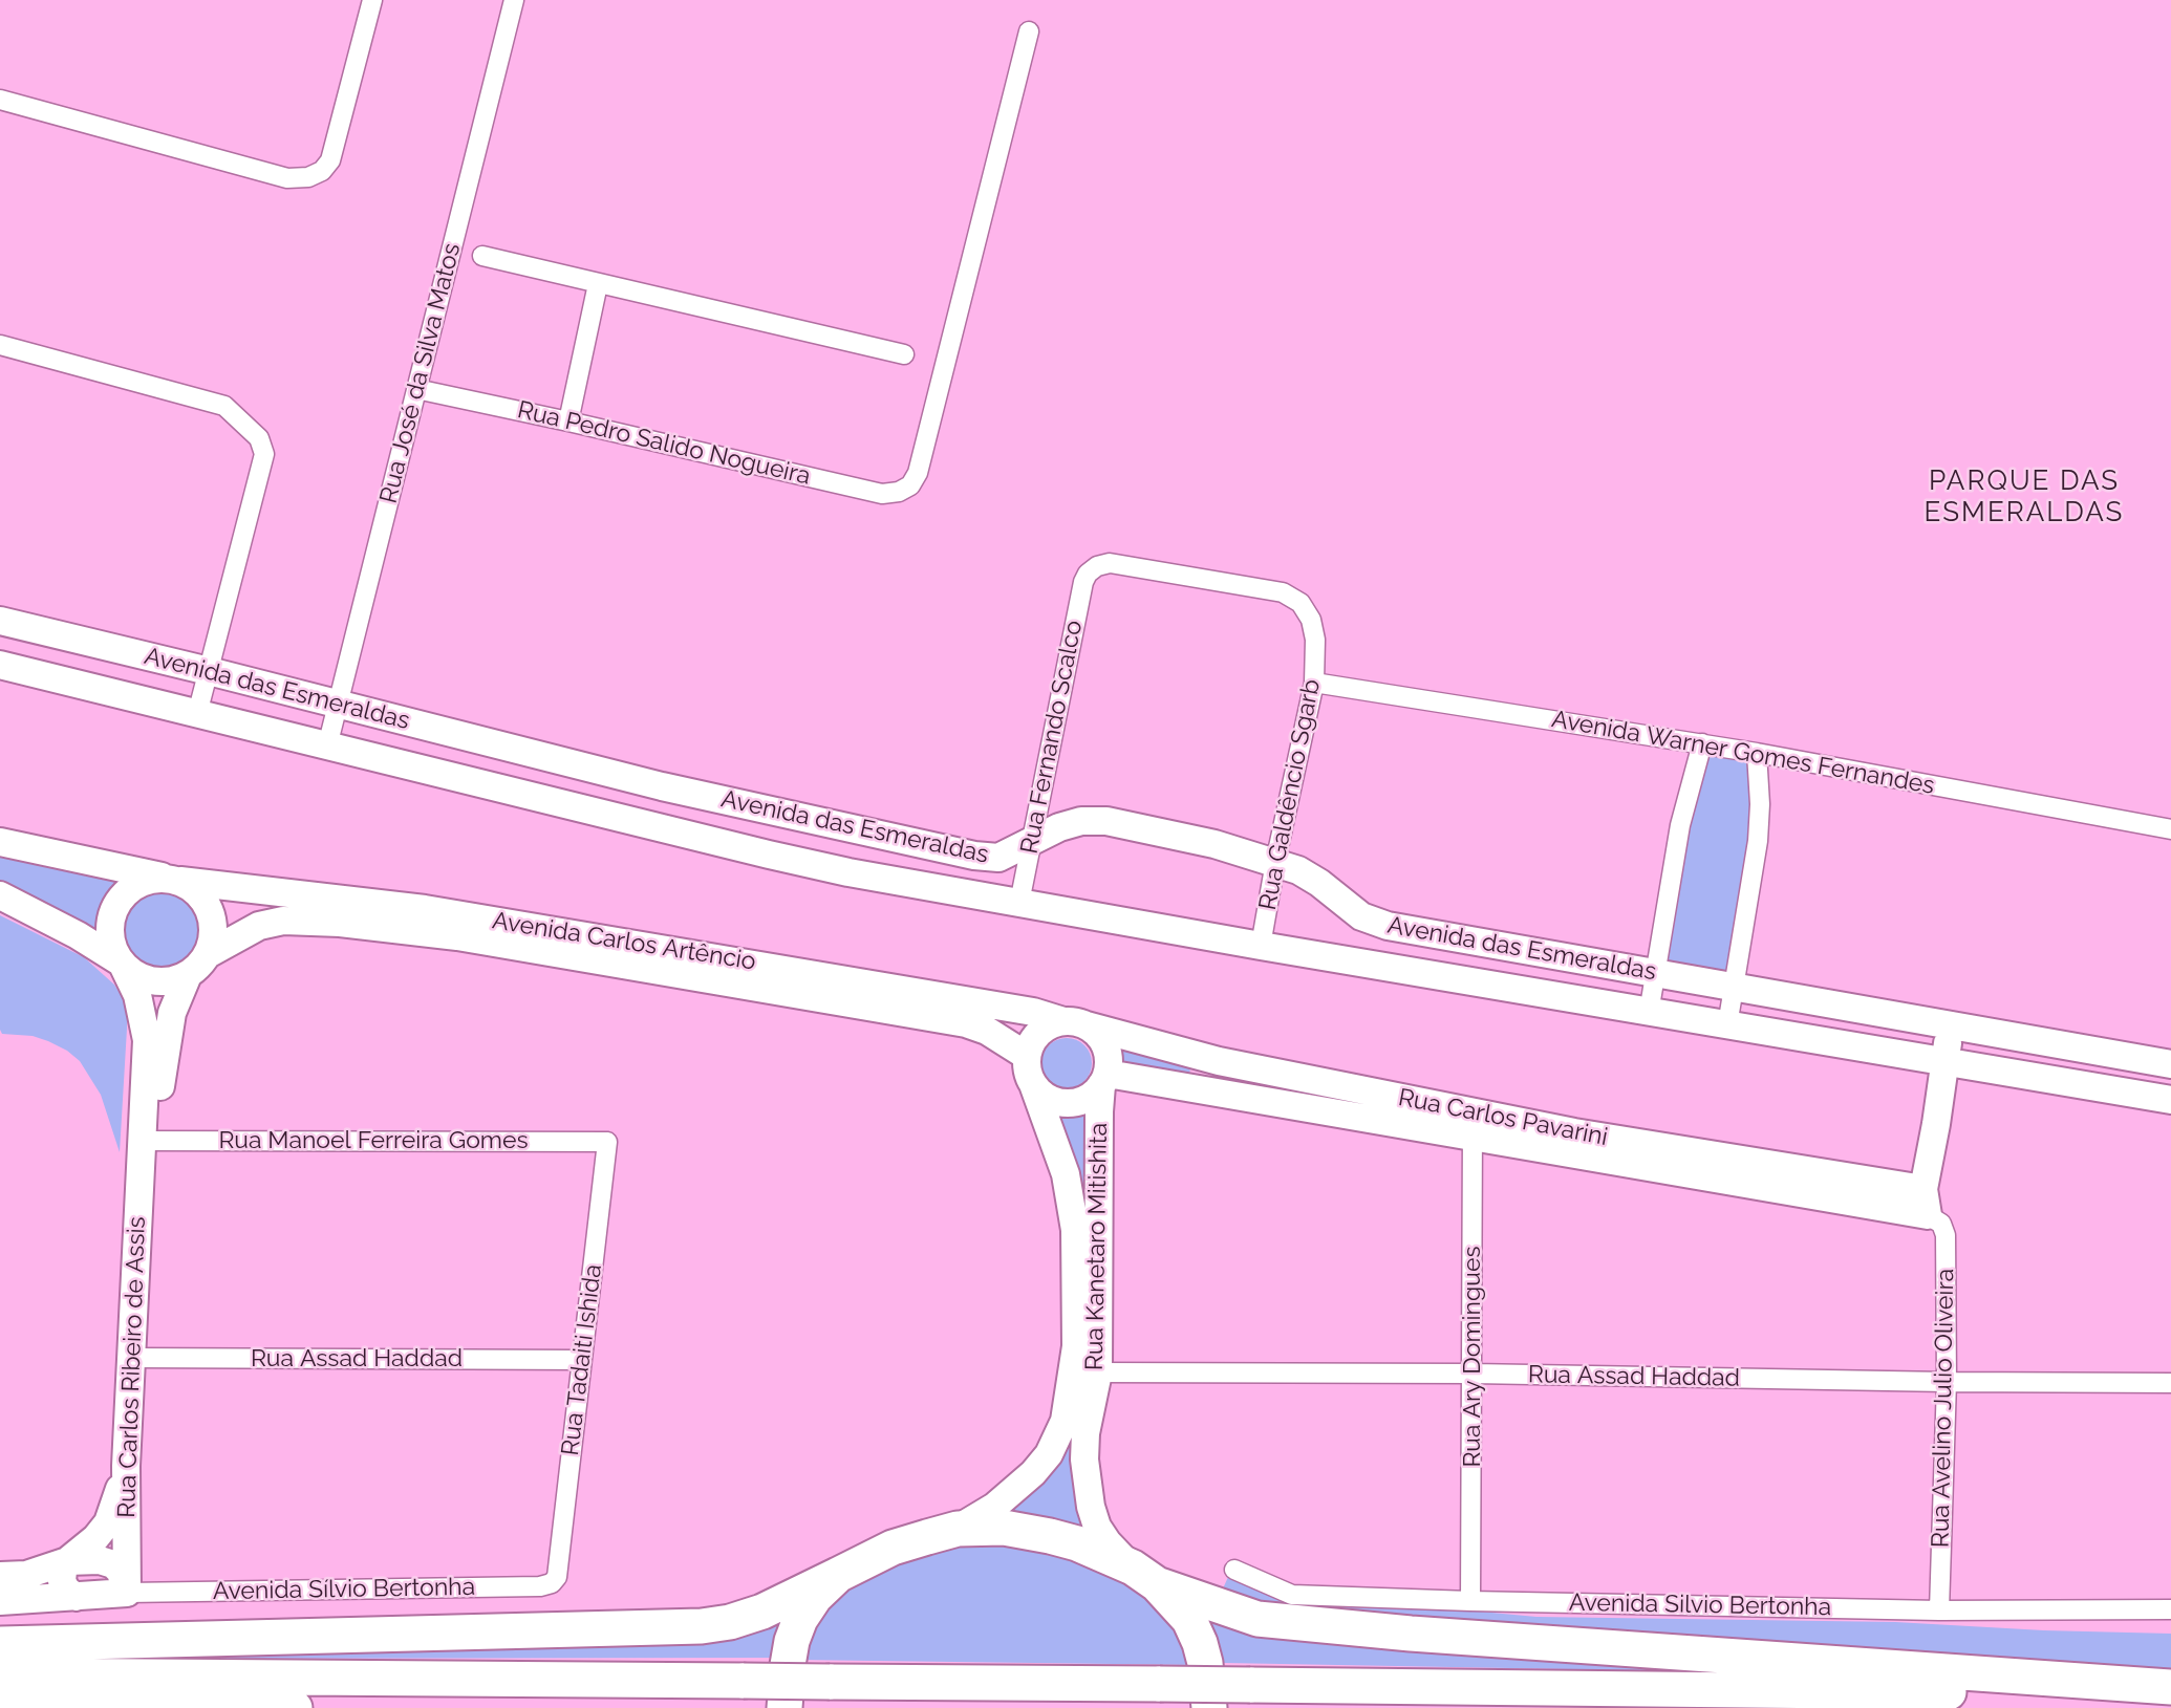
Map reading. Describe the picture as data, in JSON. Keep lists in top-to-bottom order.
{
  "streets": {
    "main road": [
      "Avenida das Esmeraldas",
      "Avenida Carlos Artêncio",
      "Rua Carlos Pavarini",
      "Rua Kanetaro Mitishita",
      "Rua Carlos Ribeiro de Assis",
      "Avenida Sílvio Bertonha"
    ],
    "street": [
      "Rua José da Silva Matos",
      "Rua Pedro Salido Nogueira",
      "Rua Fernando Scalco",
      "Avenida Warner Gomes Fernandes",
      "Rua Galdêncio Sgarb",
      "Rua Manoel Ferreira Gomes",
      "Rua Ary Domingues",
      "Rua Assad Haddad",
      "Rua Tadaiti Ishida",
      "Rua Avelino Julio Oliveira",
      "Avenida Silvio Bertonha"
    ]
  },
  "crossings": [
    ["Rua José da Silva Matos", "Rua Pedro Salido Nogueira"],
    ["Rua José da Silva Matos", "Avenida das Esmeraldas"],
    ["Avenida das Esmeraldas", "Rua Fernando Scalco"],
    ["Avenida das Esmeraldas", "Rua Galdêncio Sgarb"],
    ["Rua Fernando Scalco", "Rua Galdêncio Sgarb"],
    ["Avenida Warner Gomes Fernandes", "Rua Galdêncio Sgarb"],
    ["Avenida Carlos Artêncio", "Rua Carlos Pavarini"],
    ["Avenida Carlos Artêncio", "Rua Kanetaro Mitishita"],
    ["Avenida Carlos Artêncio", "Rua Carlos Ribeiro de Assis"],
    ["Rua Carlos Pavarini", "Rua Kanetaro Mitishita"],
    ["Rua Carlos Pavarini", "Rua Ary Domingues"],
    ["Rua Carlos Pavarini", "Rua Avelino Julio Oliveira"],
    ["Rua Manoel Ferreira Gomes", "Rua Tadaiti Ishida"],
    ["Rua Manoel Ferreira Gomes", "Rua Carlos Ribeiro de Assis"],
    ["Rua Kanetaro Mitishita", "Rua Assad Haddad"],
    ["Rua Ary Domingues", "Rua Assad Haddad"],
    ["Rua Ary Domingues", "Avenida Silvio Bertonha"],
    ["Rua Assad Haddad", "Rua Tadaiti Ishida"],
    ["Rua Assad Haddad", "Rua Carlos Ribeiro de Assis"],
    ["Rua Assad Haddad", "Rua Avelino Julio Oliveira"],
    ["Rua Tadaiti Ishida", "Avenida Sílvio Bertonha"],
    ["Rua Carlos Ribeiro de Assis", "Avenida Sílvio Bertonha"],
    ["Rua Avelino Julio Oliveira", "Avenida Silvio Bertonha"]
  ],
  "districts": ["PARQUE DAS ESMERALDAS"]
}
